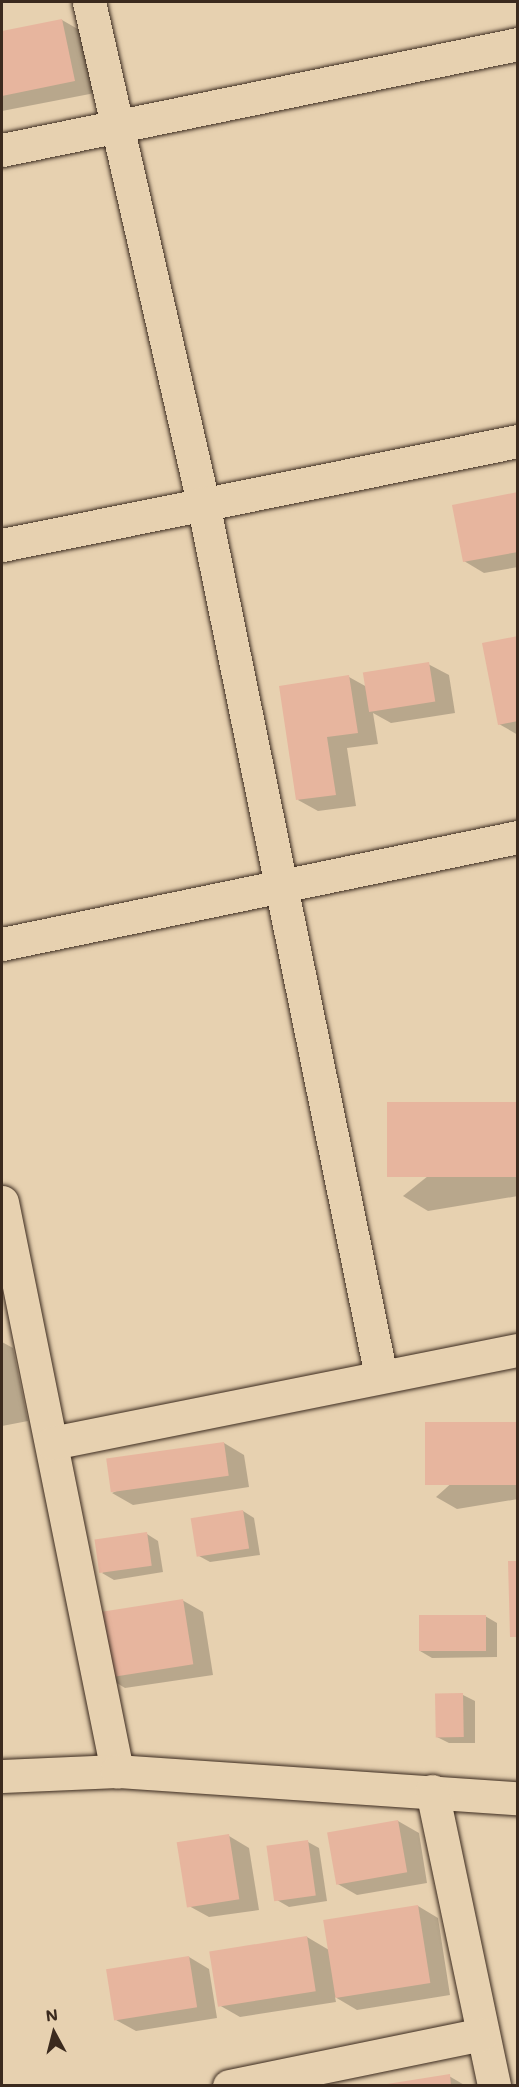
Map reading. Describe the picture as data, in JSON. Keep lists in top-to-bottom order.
{
  "north": "top"
}
